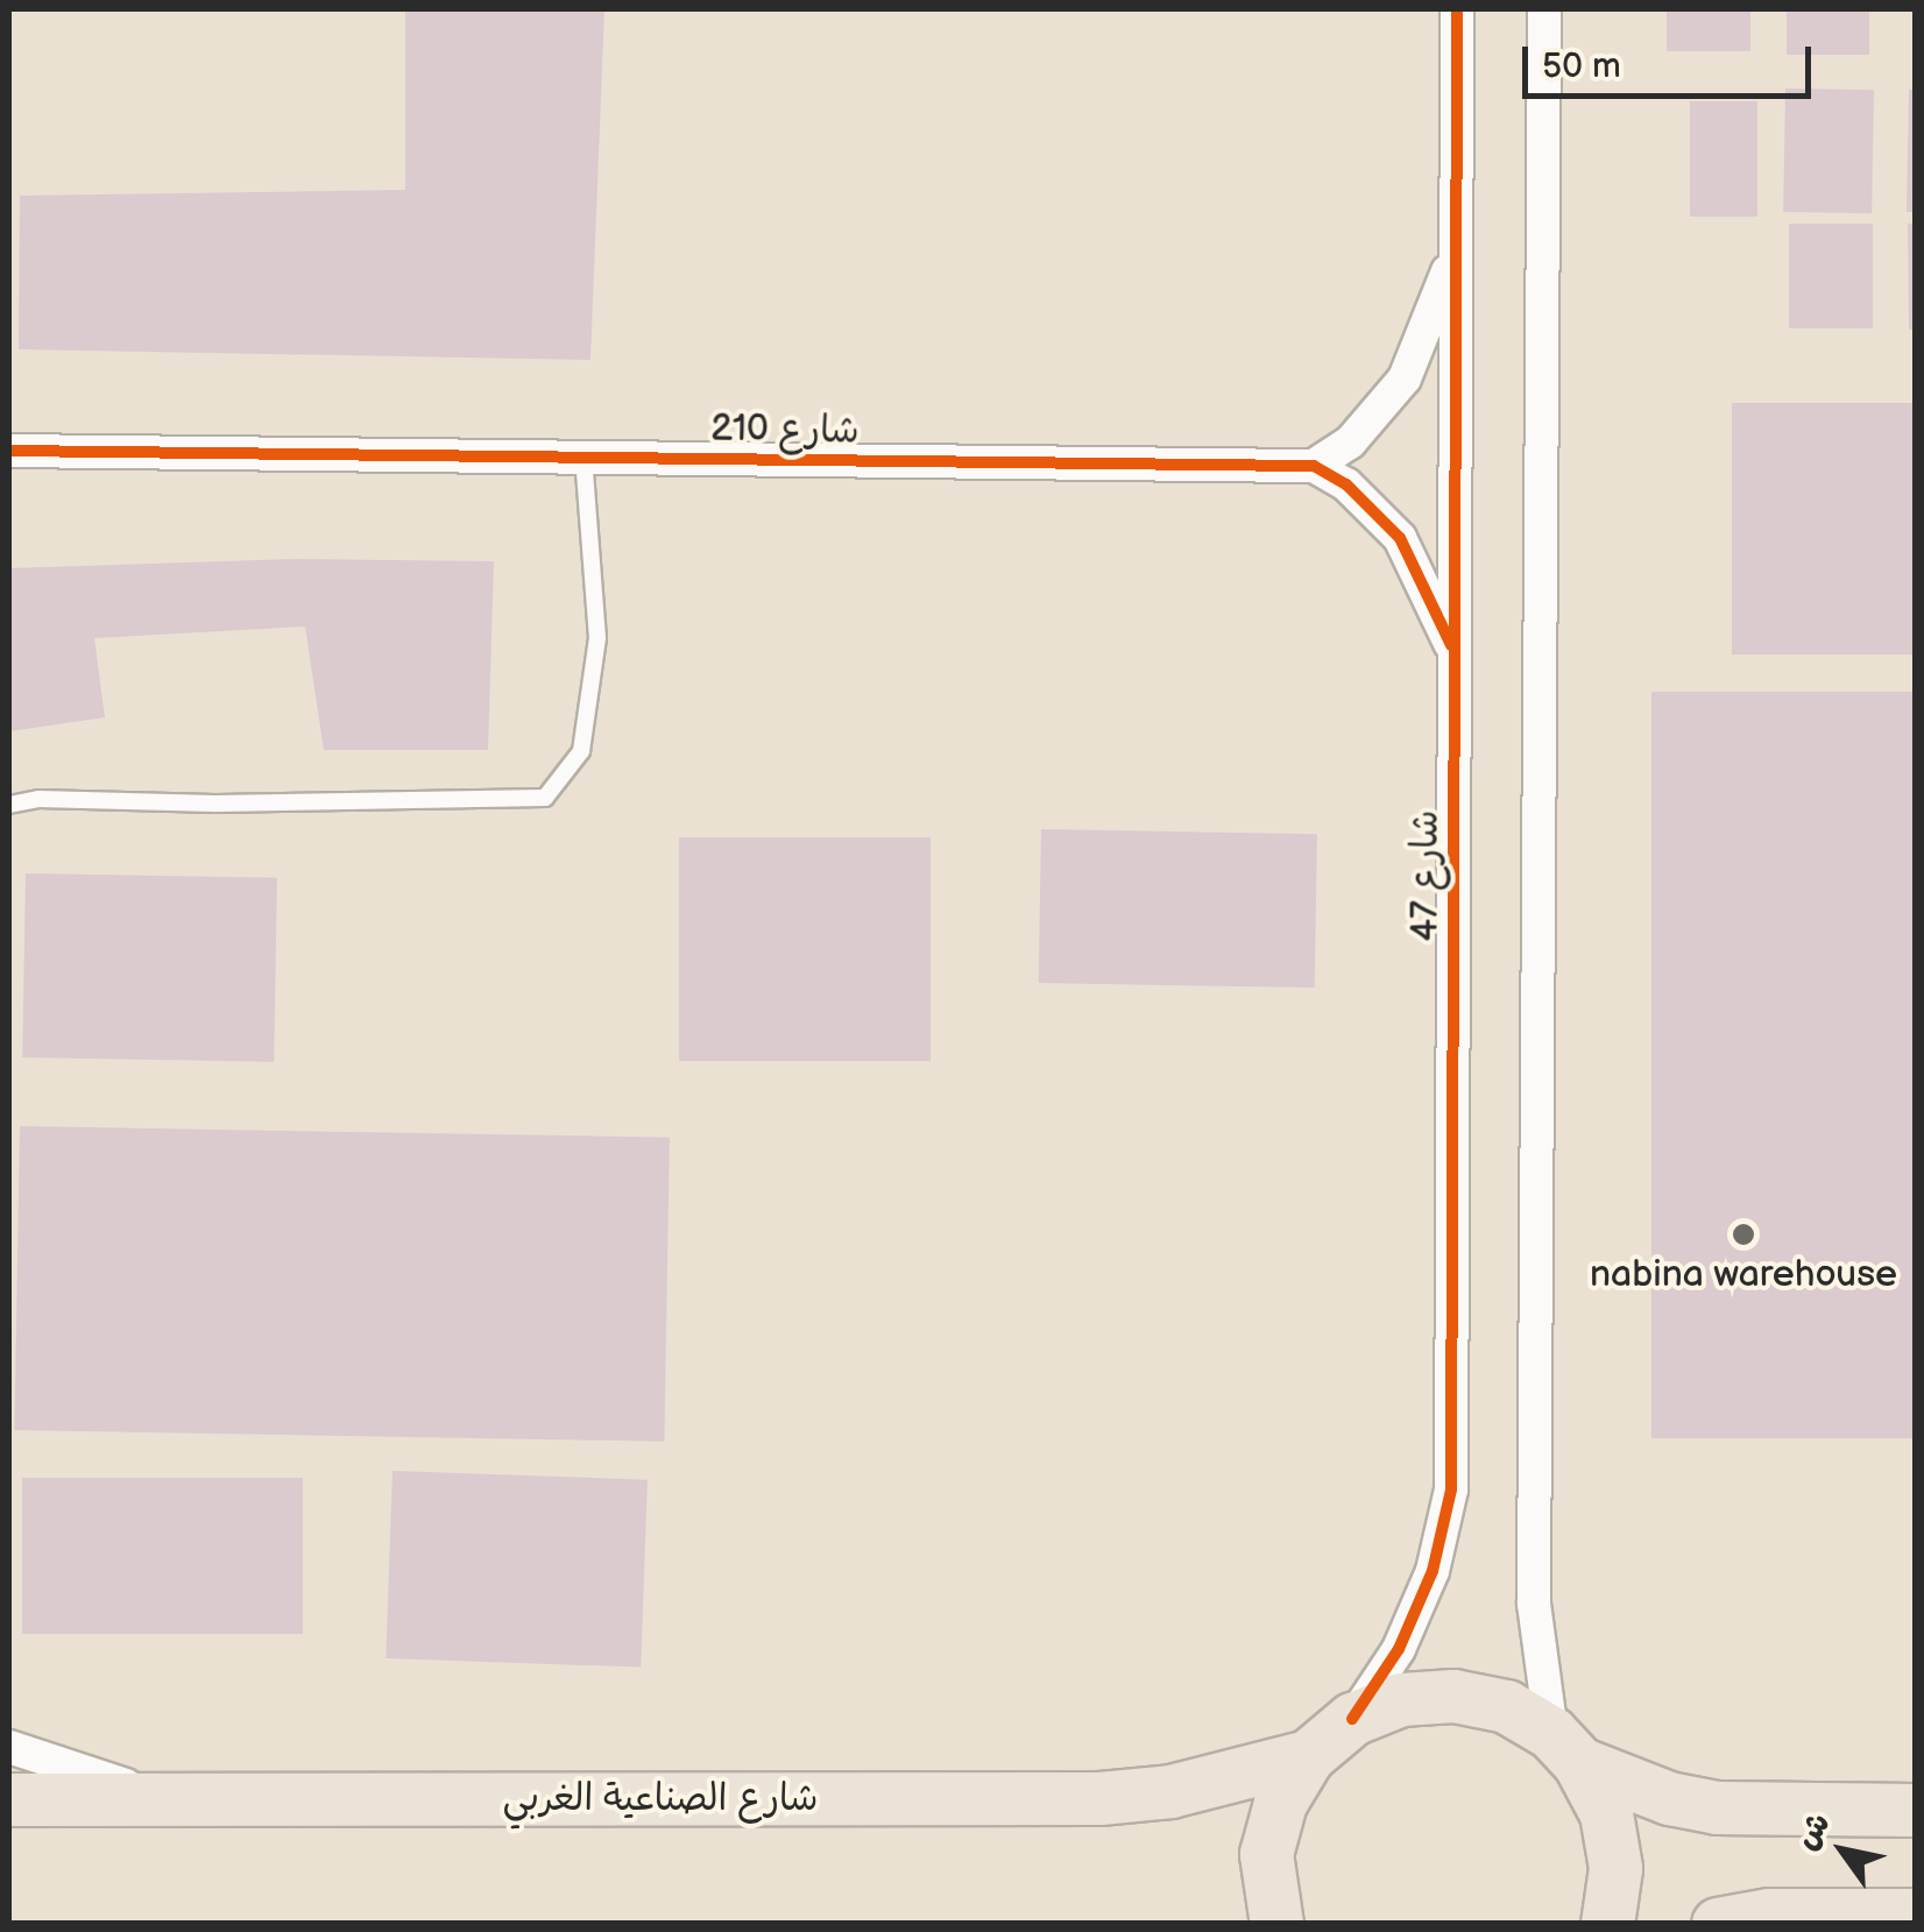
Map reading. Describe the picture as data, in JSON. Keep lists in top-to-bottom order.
{
  "streets": {
    "main road": ["شارع الصناعية الغربي"],
    "street": ["شارع 210", "شارع 47"]
  },
  "places": ["nabina warehouse"],
  "scale_bar": "50 m",
  "north": "top left"
}
